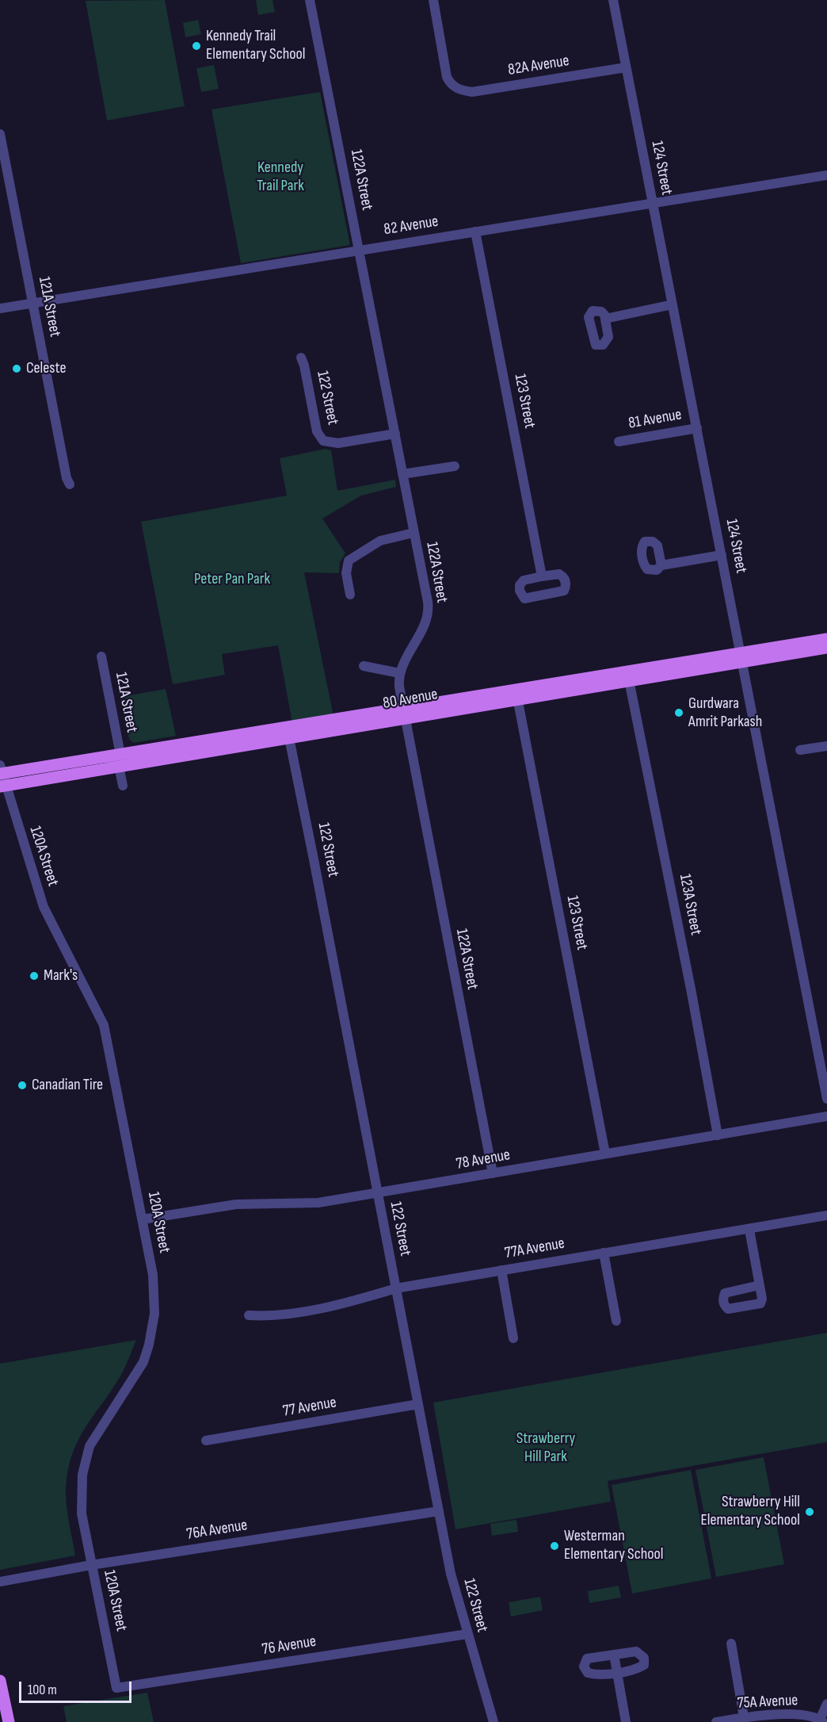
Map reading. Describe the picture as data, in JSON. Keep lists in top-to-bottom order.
{
  "streets": {
    "main road": ["80 Avenue"],
    "street": [
      "82A Avenue",
      "124 Street",
      "122A Street",
      "82 Avenue",
      "121A Street",
      "122 Street",
      "123 Street",
      "81 Avenue",
      "120A Street",
      "123A Street",
      "78 Avenue",
      "77A Avenue",
      "77 Avenue",
      "76A Avenue",
      "76 Avenue",
      "75A Avenue"
    ]
  },
  "crossings": [
    ["82A Avenue", "124 Street"],
    ["124 Street", "82 Avenue"],
    ["124 Street", "81 Avenue"],
    ["124 Street", "80 Avenue"],
    ["122A Street", "82 Avenue"],
    ["122A Street", "122 Street"],
    ["122A Street", "80 Avenue"],
    ["122A Street", "78 Avenue"],
    ["82 Avenue", "121A Street"],
    ["82 Avenue", "123 Street"],
    ["121A Street", "80 Avenue"],
    ["122 Street", "80 Avenue"],
    ["122 Street", "78 Avenue"],
    ["122 Street", "77A Avenue"],
    ["122 Street", "77 Avenue"],
    ["122 Street", "76A Avenue"],
    ["122 Street", "76 Avenue"],
    ["123 Street", "80 Avenue"],
    ["123 Street", "78 Avenue"],
    ["80 Avenue", "120A Street"],
    ["80 Avenue", "123A Street"],
    ["120A Street", "78 Avenue"],
    ["120A Street", "76A Avenue"],
    ["120A Street", "76 Avenue"],
    ["123A Street", "78 Avenue"]
  ],
  "parks": ["Kennedy Trail Park", "Peter Pan Park", "Strawberry Hill Park"],
  "places": [
    "Kennedy Trail Elementary School",
    "Celeste",
    "Gurdwara Amrit Parkash",
    "Mark's",
    "Canadian Tire",
    "Strawberry Hill Elementary School",
    "Westerman Elementary School"
  ],
  "scale_bar": "100 m"
}
